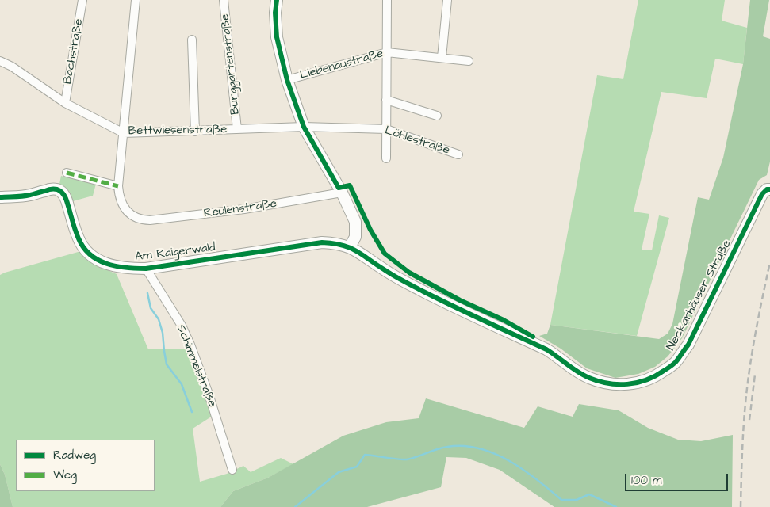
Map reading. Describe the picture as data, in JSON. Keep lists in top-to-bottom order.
{
  "streets": {
    "street": [
      "Bachstraße",
      "Burggartenstraße",
      "Liebenaustraße",
      "Bettwiesenstraße",
      "Löhlestraße",
      "Reulenstraße",
      "Am Raigerwald",
      "Neckarhäuser Straße",
      "Schimmelstraße"
    ]
  },
  "crossings": [
    ["Bachstraße", "Bettwiesenstraße"],
    ["Burggartenstraße", "Bettwiesenstraße"],
    ["Bettwiesenstraße", "Löhlestraße"],
    ["Am Raigerwald", "Neckarhäuser Straße"],
    ["Am Raigerwald", "Schimmelstraße"]
  ],
  "legend": ["Radweg", "Weg"],
  "scale_bar": "100 m"
}
